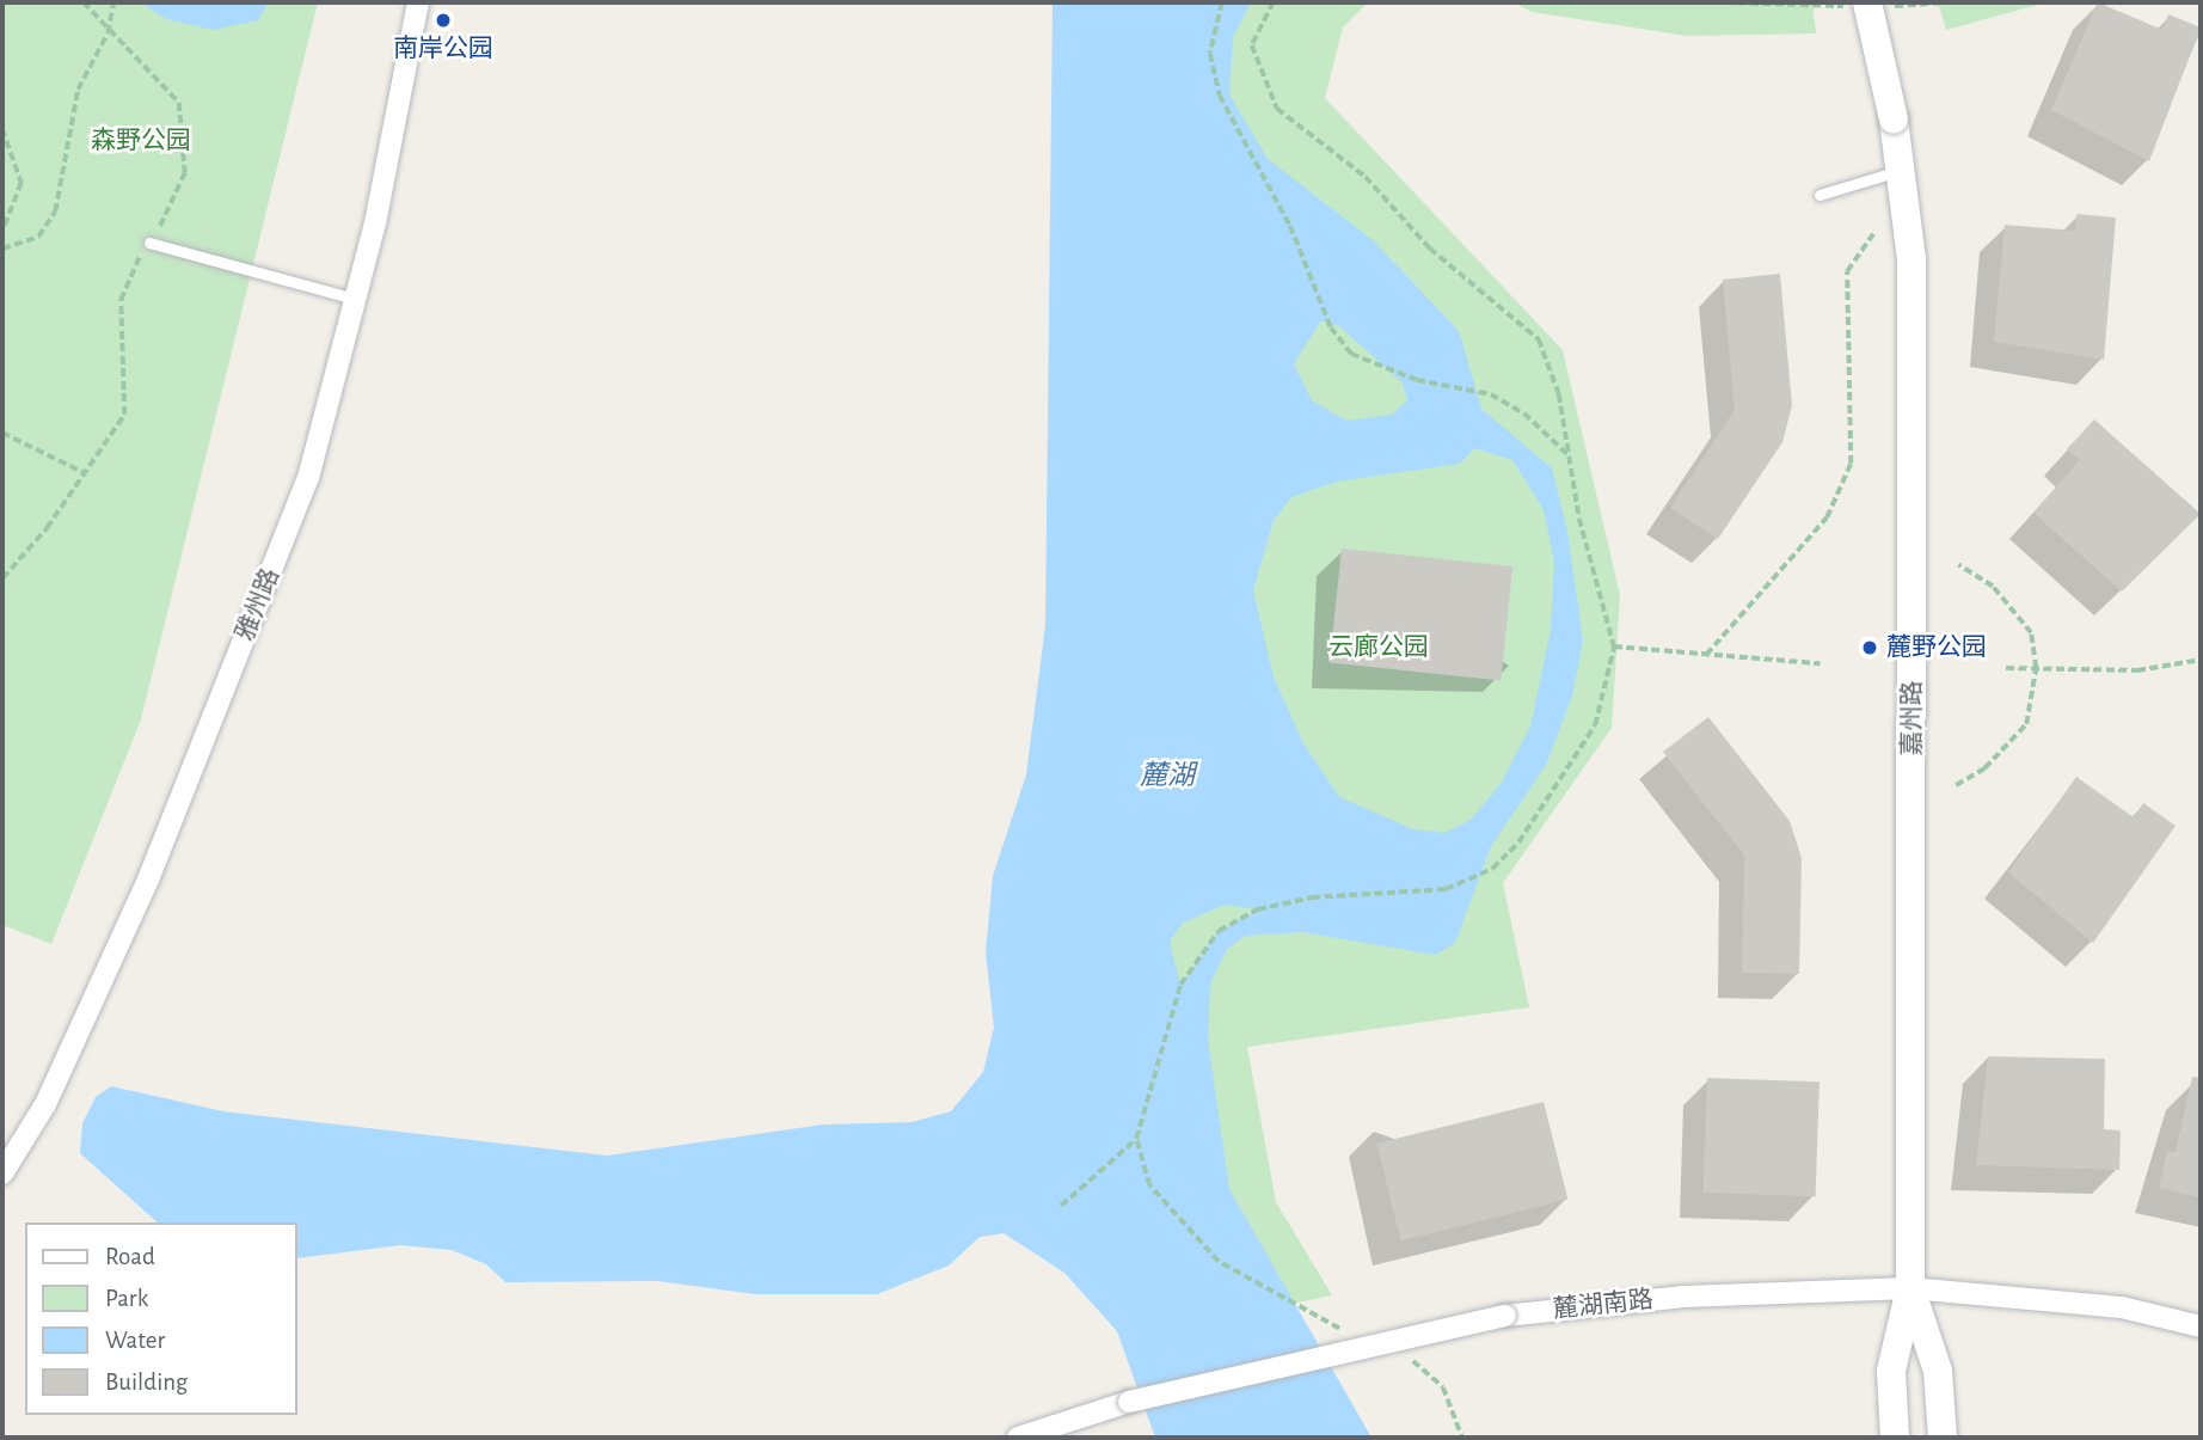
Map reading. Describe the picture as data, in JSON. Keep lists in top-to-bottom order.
{
  "streets": {
    "street": ["雅州路", "嘉州路", "麓湖南路"]
  },
  "crossings": [
    ["嘉州路", "麓湖南路"]
  ],
  "water": ["麓湖"],
  "parks": ["森野公园", "云廊公园"],
  "places": ["南岸公园", "麓野公园"],
  "legend": [
    "Road",
    "Park",
    "Water",
    "Building"
  ]
}
